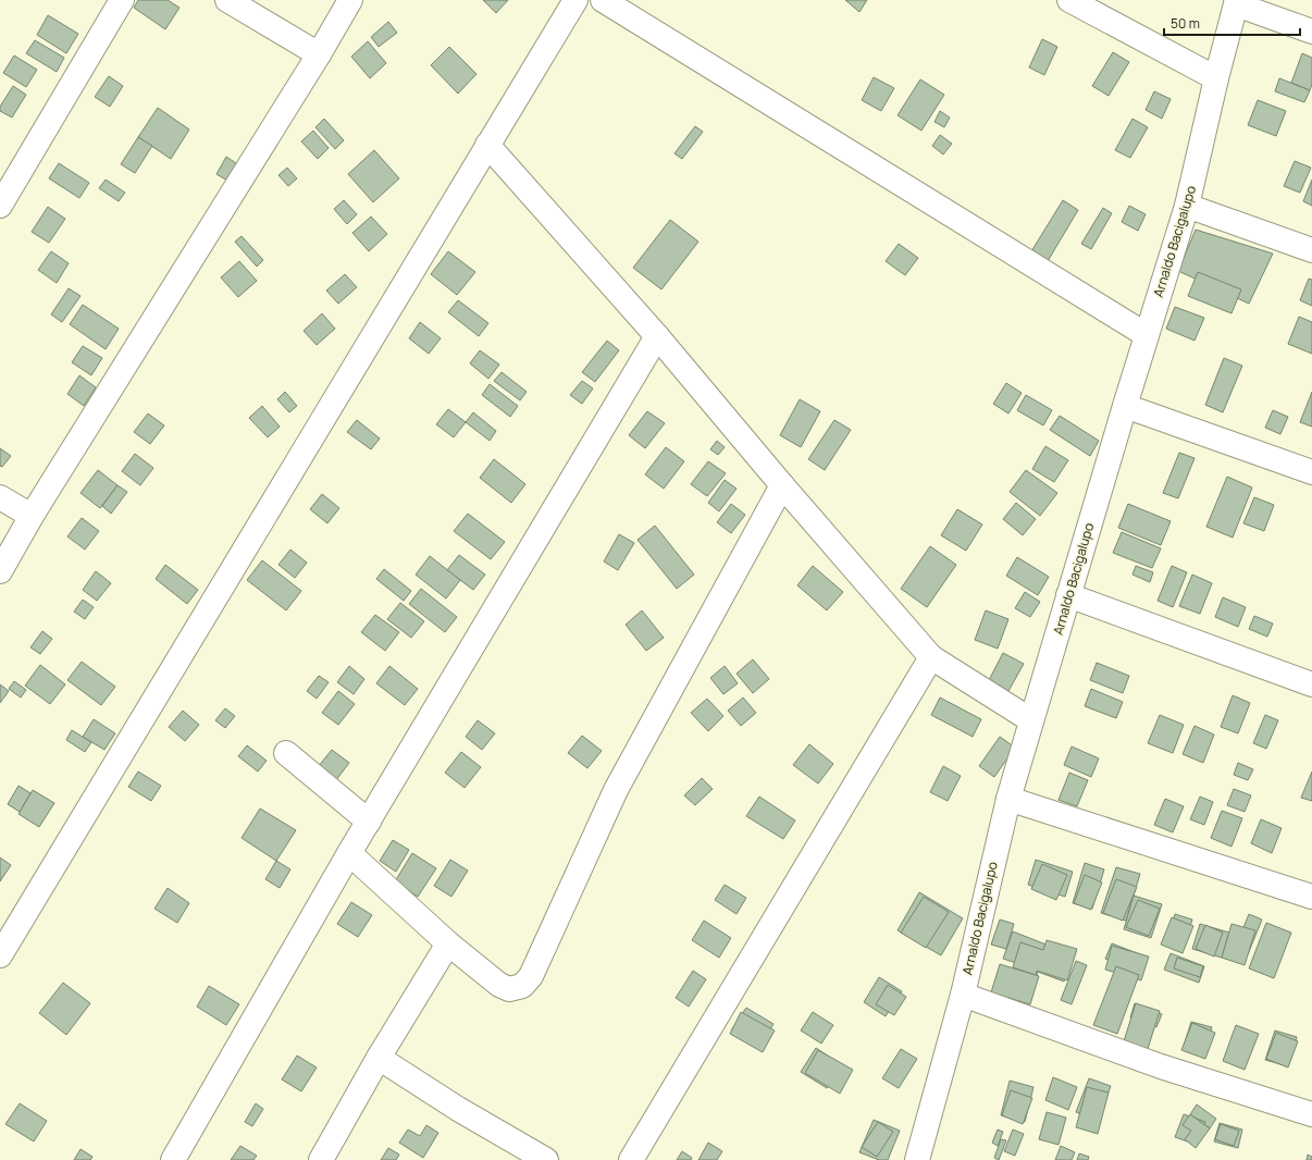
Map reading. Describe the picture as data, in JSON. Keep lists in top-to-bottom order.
{
  "streets": {
    "street": ["Arnaldo Bacigalupo"]
  },
  "scale_bar": "50 m"
}
